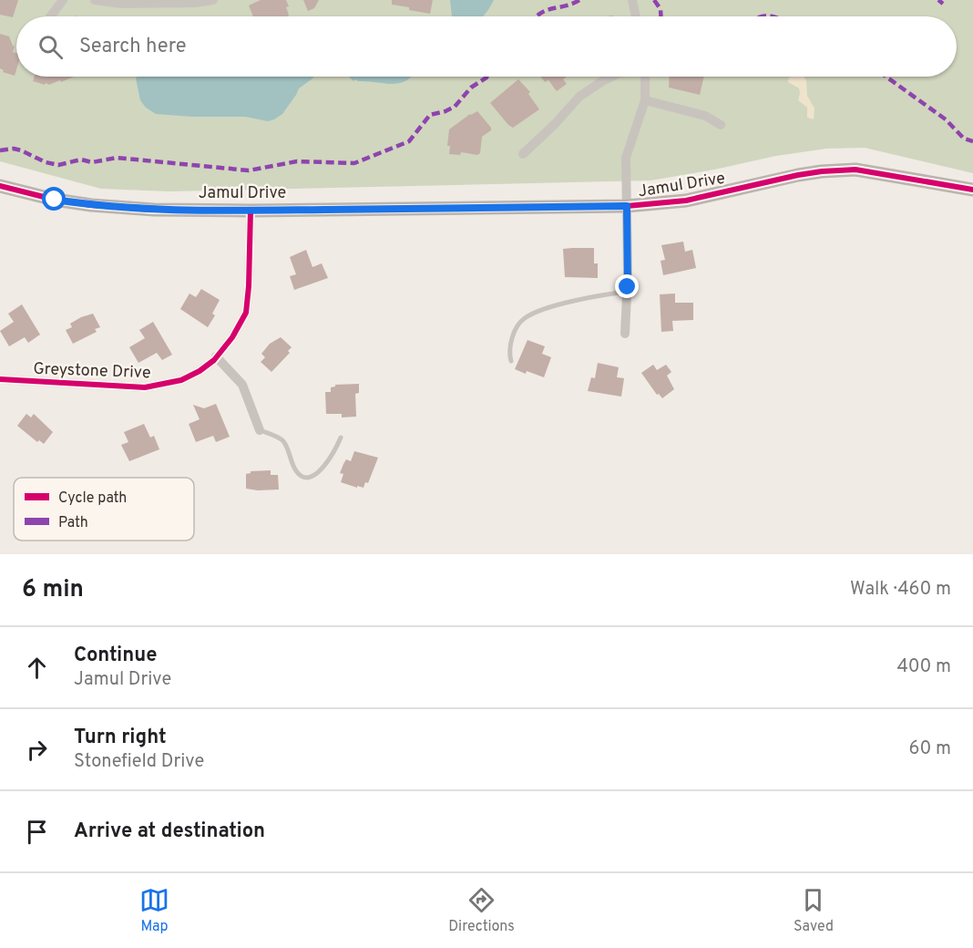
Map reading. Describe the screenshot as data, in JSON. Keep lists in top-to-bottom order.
{
  "streets": {
    "street": ["Jamul Drive", "Greystone Drive"]
  },
  "crossings": [
    ["Jamul Drive", "Greystone Drive"]
  ],
  "legend": ["Cycle path", "Path"],
  "page": {
    "search": "Search here",
    "heading": ["6 min", "Walk · 460 m"],
    "list": [
      ["Continue", "Jamul Drive", "400 m"],
      ["Turn right", "Stonefield Drive", "60 m"],
      "Arrive at destination"
    ],
    "nav": ["Map", "Directions", "Saved"]
  }
}
